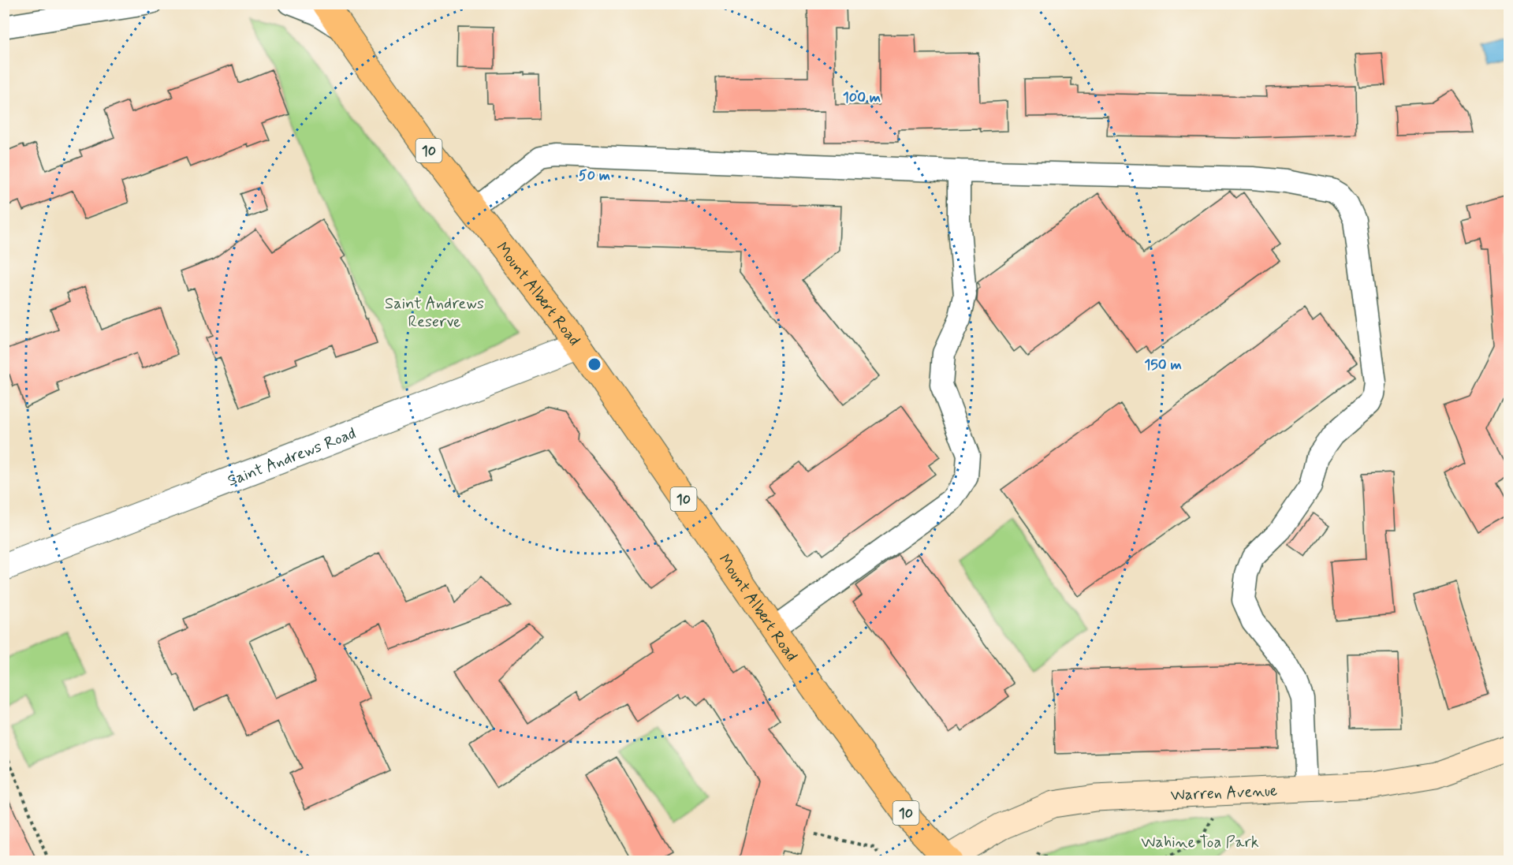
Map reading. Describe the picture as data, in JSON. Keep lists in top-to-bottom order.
{
  "streets": {
    "main road": ["10", "Mount Albert Road", "Warren Avenue"],
    "street": ["Saint Andrews Road"]
  },
  "crossings": [
    ["Mount Albert Road", "Saint Andrews Road"],
    ["Mount Albert Road", "Warren Avenue"]
  ],
  "parks": ["Saint Andrews Reserve", "Wahine Toa Park"],
  "rings": ["100 m", "50 m", "150 m"]
}
